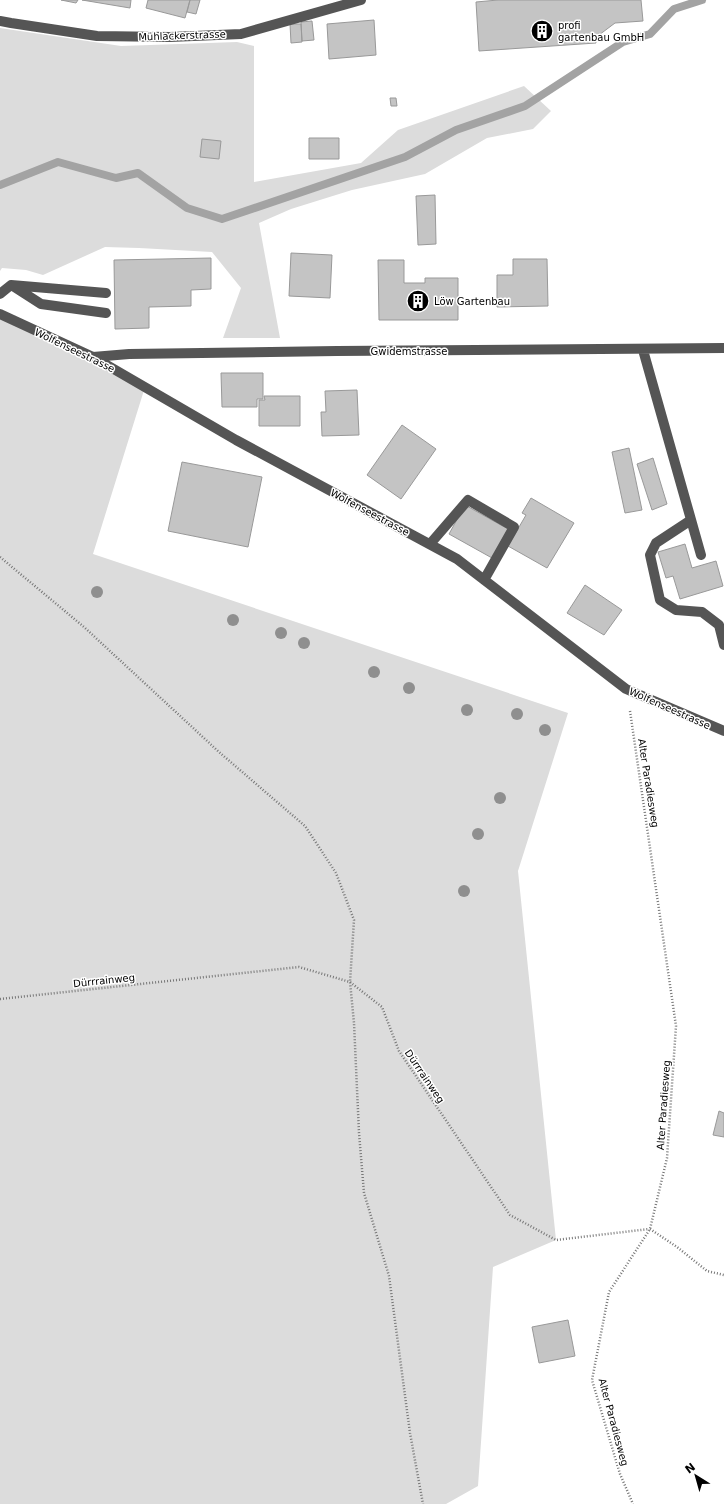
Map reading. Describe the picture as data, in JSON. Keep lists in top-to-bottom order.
{
  "streets": {
    "street": ["Mühlackerstrasse", "Wolfenseestrasse", "Gwidemstrasse"],
    "path": ["Alter Paradiesweg", "Dürrrainweg"]
  },
  "crossings": [
    ["Wolfenseestrasse", "Gwidemstrasse"],
    ["Wolfenseestrasse", "Alter Paradiesweg"],
    ["Alter Paradiesweg", "Dürrrainweg"]
  ],
  "places": {
    "building": ["profi gartenbau GmbH", "Löw Gartenbau"]
  },
  "north": "top left"
}
